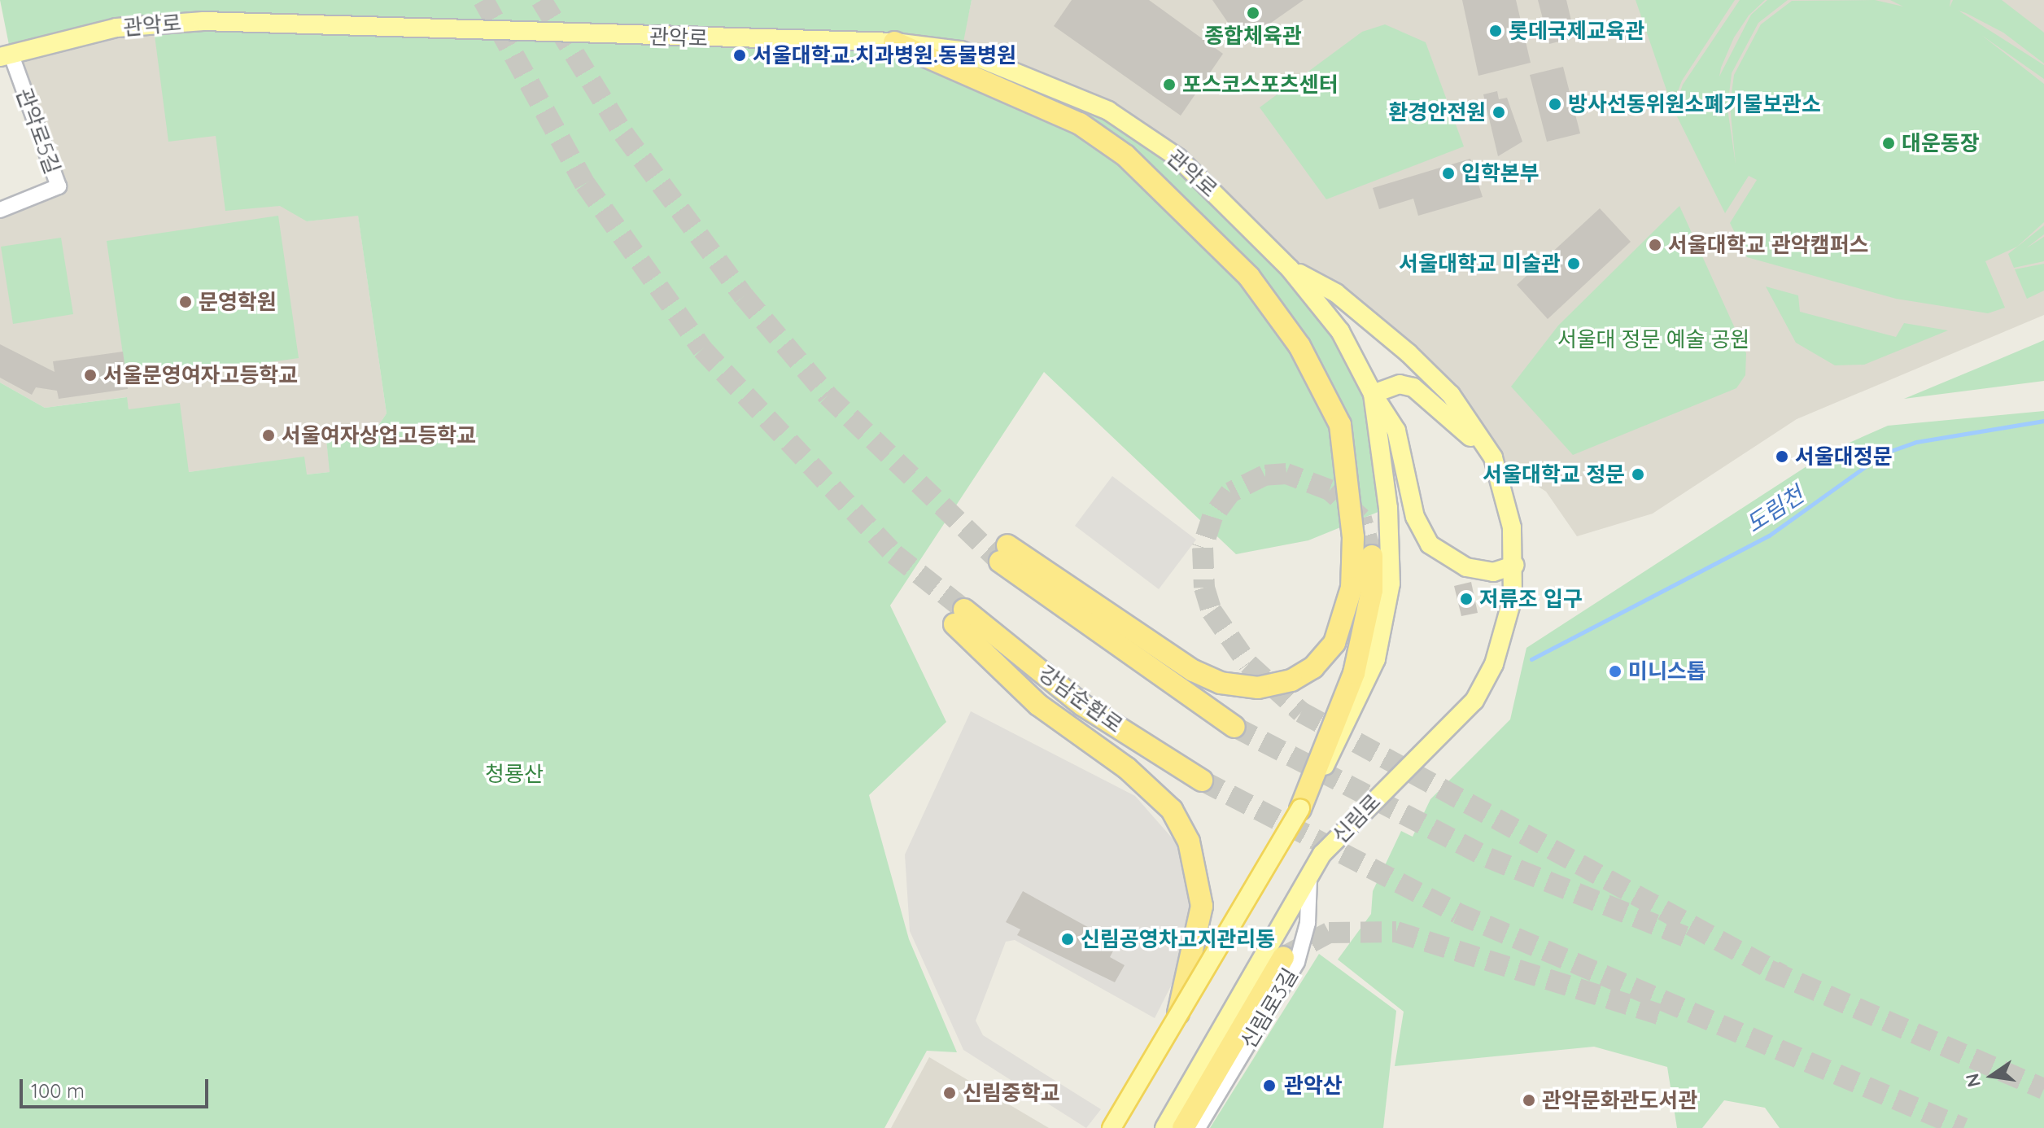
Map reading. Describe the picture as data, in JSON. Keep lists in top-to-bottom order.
{
  "streets": {
    "highway": ["강남순환로"],
    "main road": ["관악로", "신림로"],
    "street": ["관악로5길", "신림로3길"]
  },
  "crossings": [
    ["관악로", "관악로5길"],
    ["관악로", "신림로"],
    ["신림로", "신림로3길"]
  ],
  "water": ["도림천"],
  "parks": ["서울대 정문 예술 공원", "청룡산"],
  "places": [
    "종합체육관",
    "롯데국제교육관",
    "서울대학교.치과병원.동물병원",
    "포스코스포츠센터",
    "방사선동위원소폐기물보관소",
    "환경안전원",
    "대운동장",
    "입학본부",
    "서울대학교 관악캠퍼스",
    "서울대학교 미술관",
    "문영학원",
    "서울문영여자고등학교",
    "서울여자상업고등학교",
    "서울대정문",
    "서울대학교 정문",
    "저류조 입구",
    "미니스톱",
    "신림공영차고지관리동",
    "관악산",
    "신림중학교",
    "관악문화관도서관"
  ],
  "scale_bar": "100 m",
  "north": "left"
}
